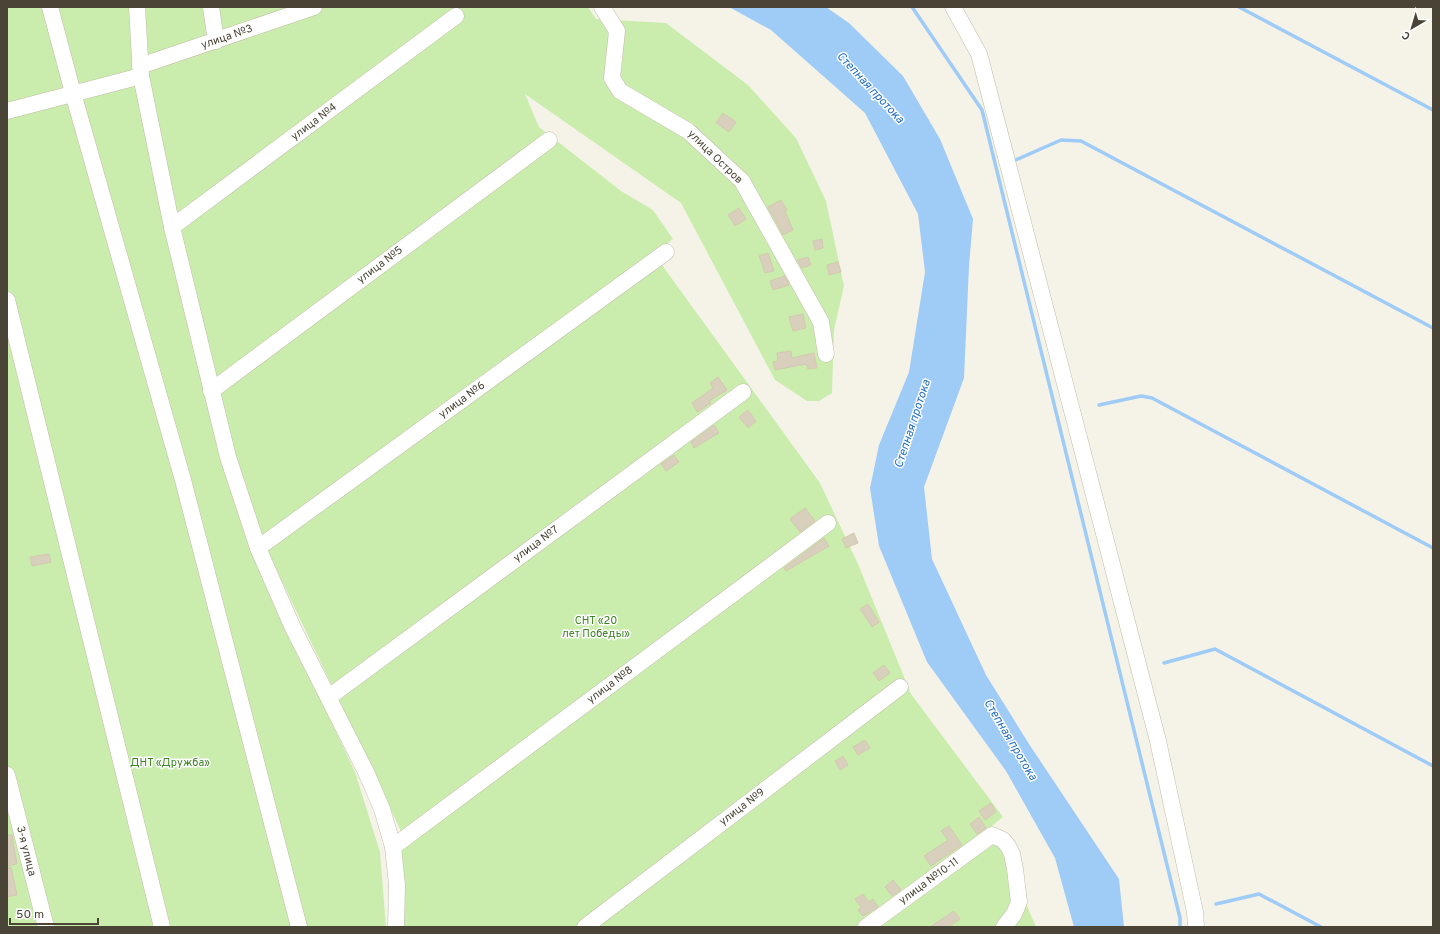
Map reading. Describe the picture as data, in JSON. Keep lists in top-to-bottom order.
{
  "streets": {
    "street": [
      "улица №3",
      "улица №4",
      "улица Остров",
      "улица №5",
      "улица №6",
      "улица №7",
      "улица №8",
      "улица №9",
      "3-я улица",
      "улица №10-11"
    ]
  },
  "water": ["Степная протока"],
  "parks": ["СНТ «20 лет Победы»", "ДНТ «Дружба»"],
  "scale_bar": "50 m",
  "north": "bottom left"
}
